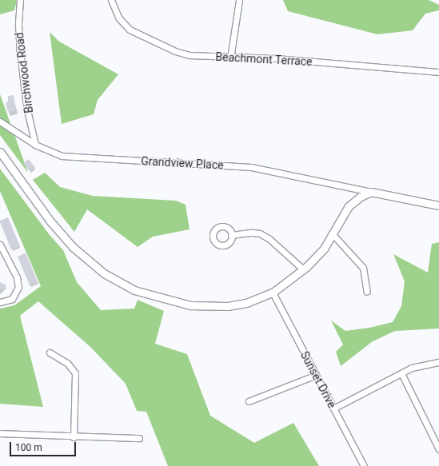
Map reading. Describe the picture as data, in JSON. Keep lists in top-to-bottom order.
{
  "streets": {
    "street": [
      "Beachmont Terrace",
      "Birchwood Road",
      "Grandview Place",
      "Sunset Drive"
    ]
  },
  "crossings": [
    ["Birchwood Road", "Grandview Place"]
  ],
  "scale_bar": "100 m"
}
